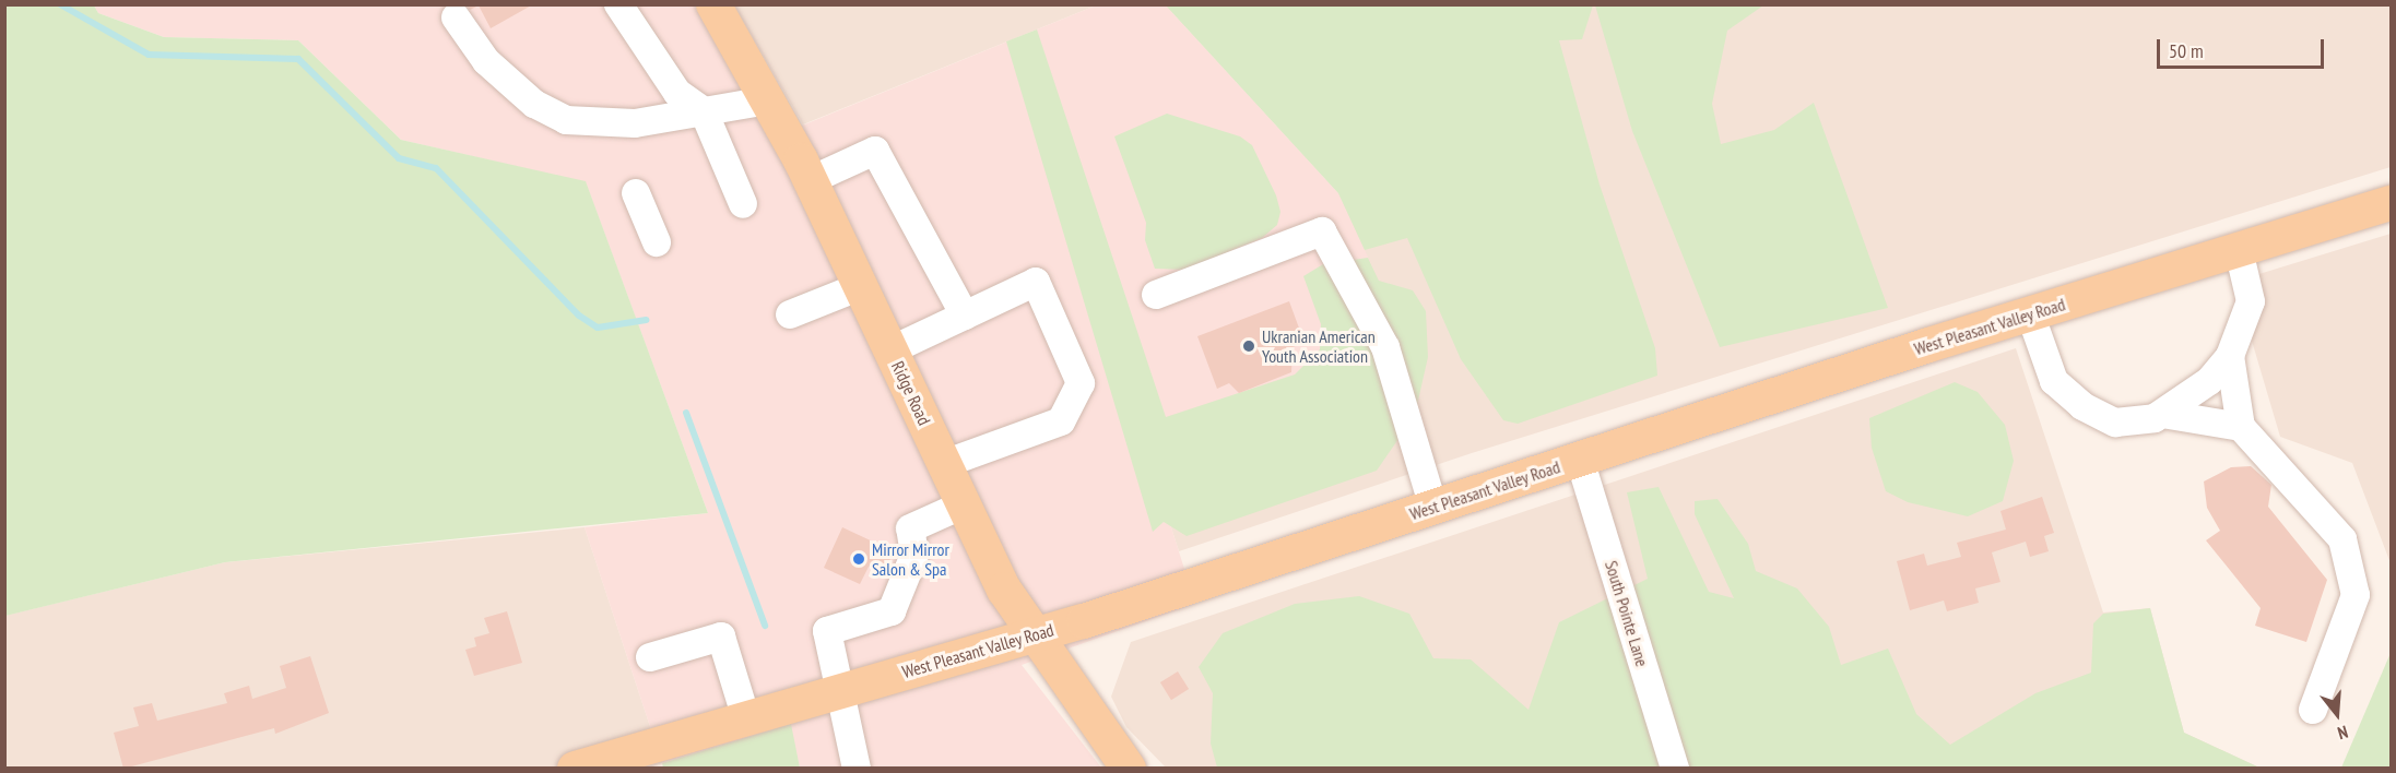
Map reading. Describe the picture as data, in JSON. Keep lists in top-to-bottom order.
{
  "streets": {
    "main road": ["West Pleasant Valley Road", "Ridge Road"],
    "street": ["South Pointe Lane"]
  },
  "crossings": [
    ["West Pleasant Valley Road", "Ridge Road"],
    ["West Pleasant Valley Road", "South Pointe Lane"]
  ],
  "places": ["Ukranian American Youth Association", "Mirror Mirror Salon & Spa"],
  "scale_bar": "50 m",
  "north": "bottom"
}
